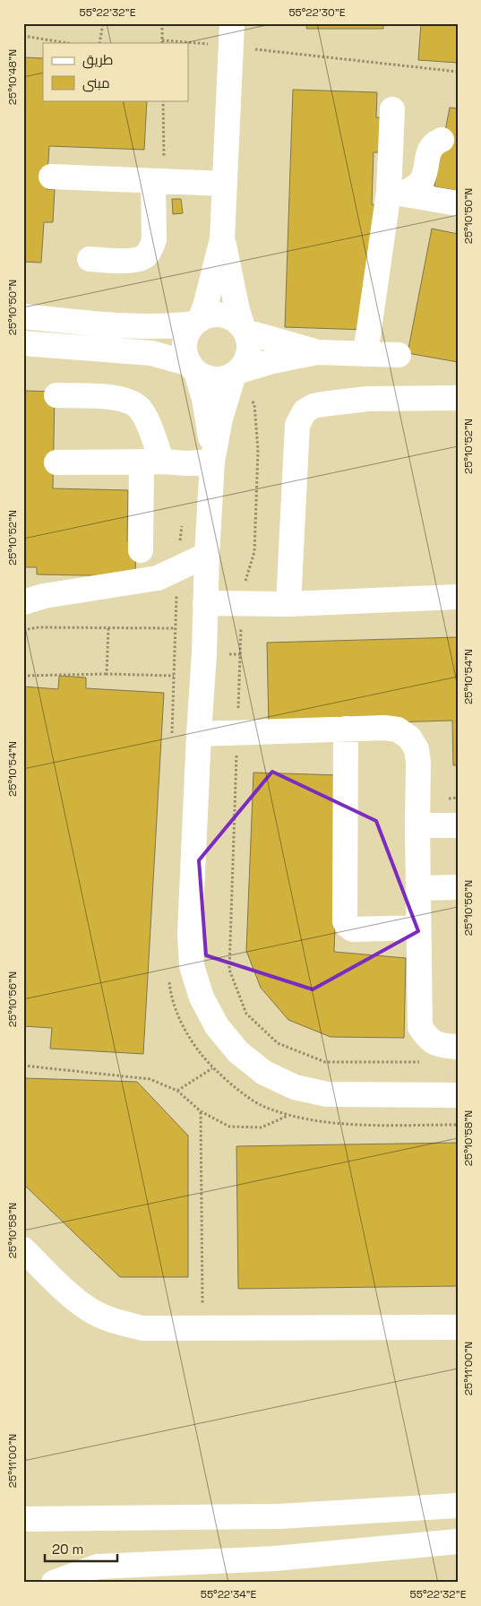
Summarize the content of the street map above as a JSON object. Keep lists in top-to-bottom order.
{
  "legend": ["طريق", "مبنى"],
  "scale_bar": "20 m",
  "coordinates": [
    "55°22'32\"E",
    "55°22'30\"E",
    "25°10'48\"N",
    "25°10'50\"N",
    "25°10'52\"N",
    "25°10'54\"N",
    "25°10'56\"N",
    "25°10'58\"N",
    "25°11'00\"N",
    "55°22'34\"E"
  ]
}
